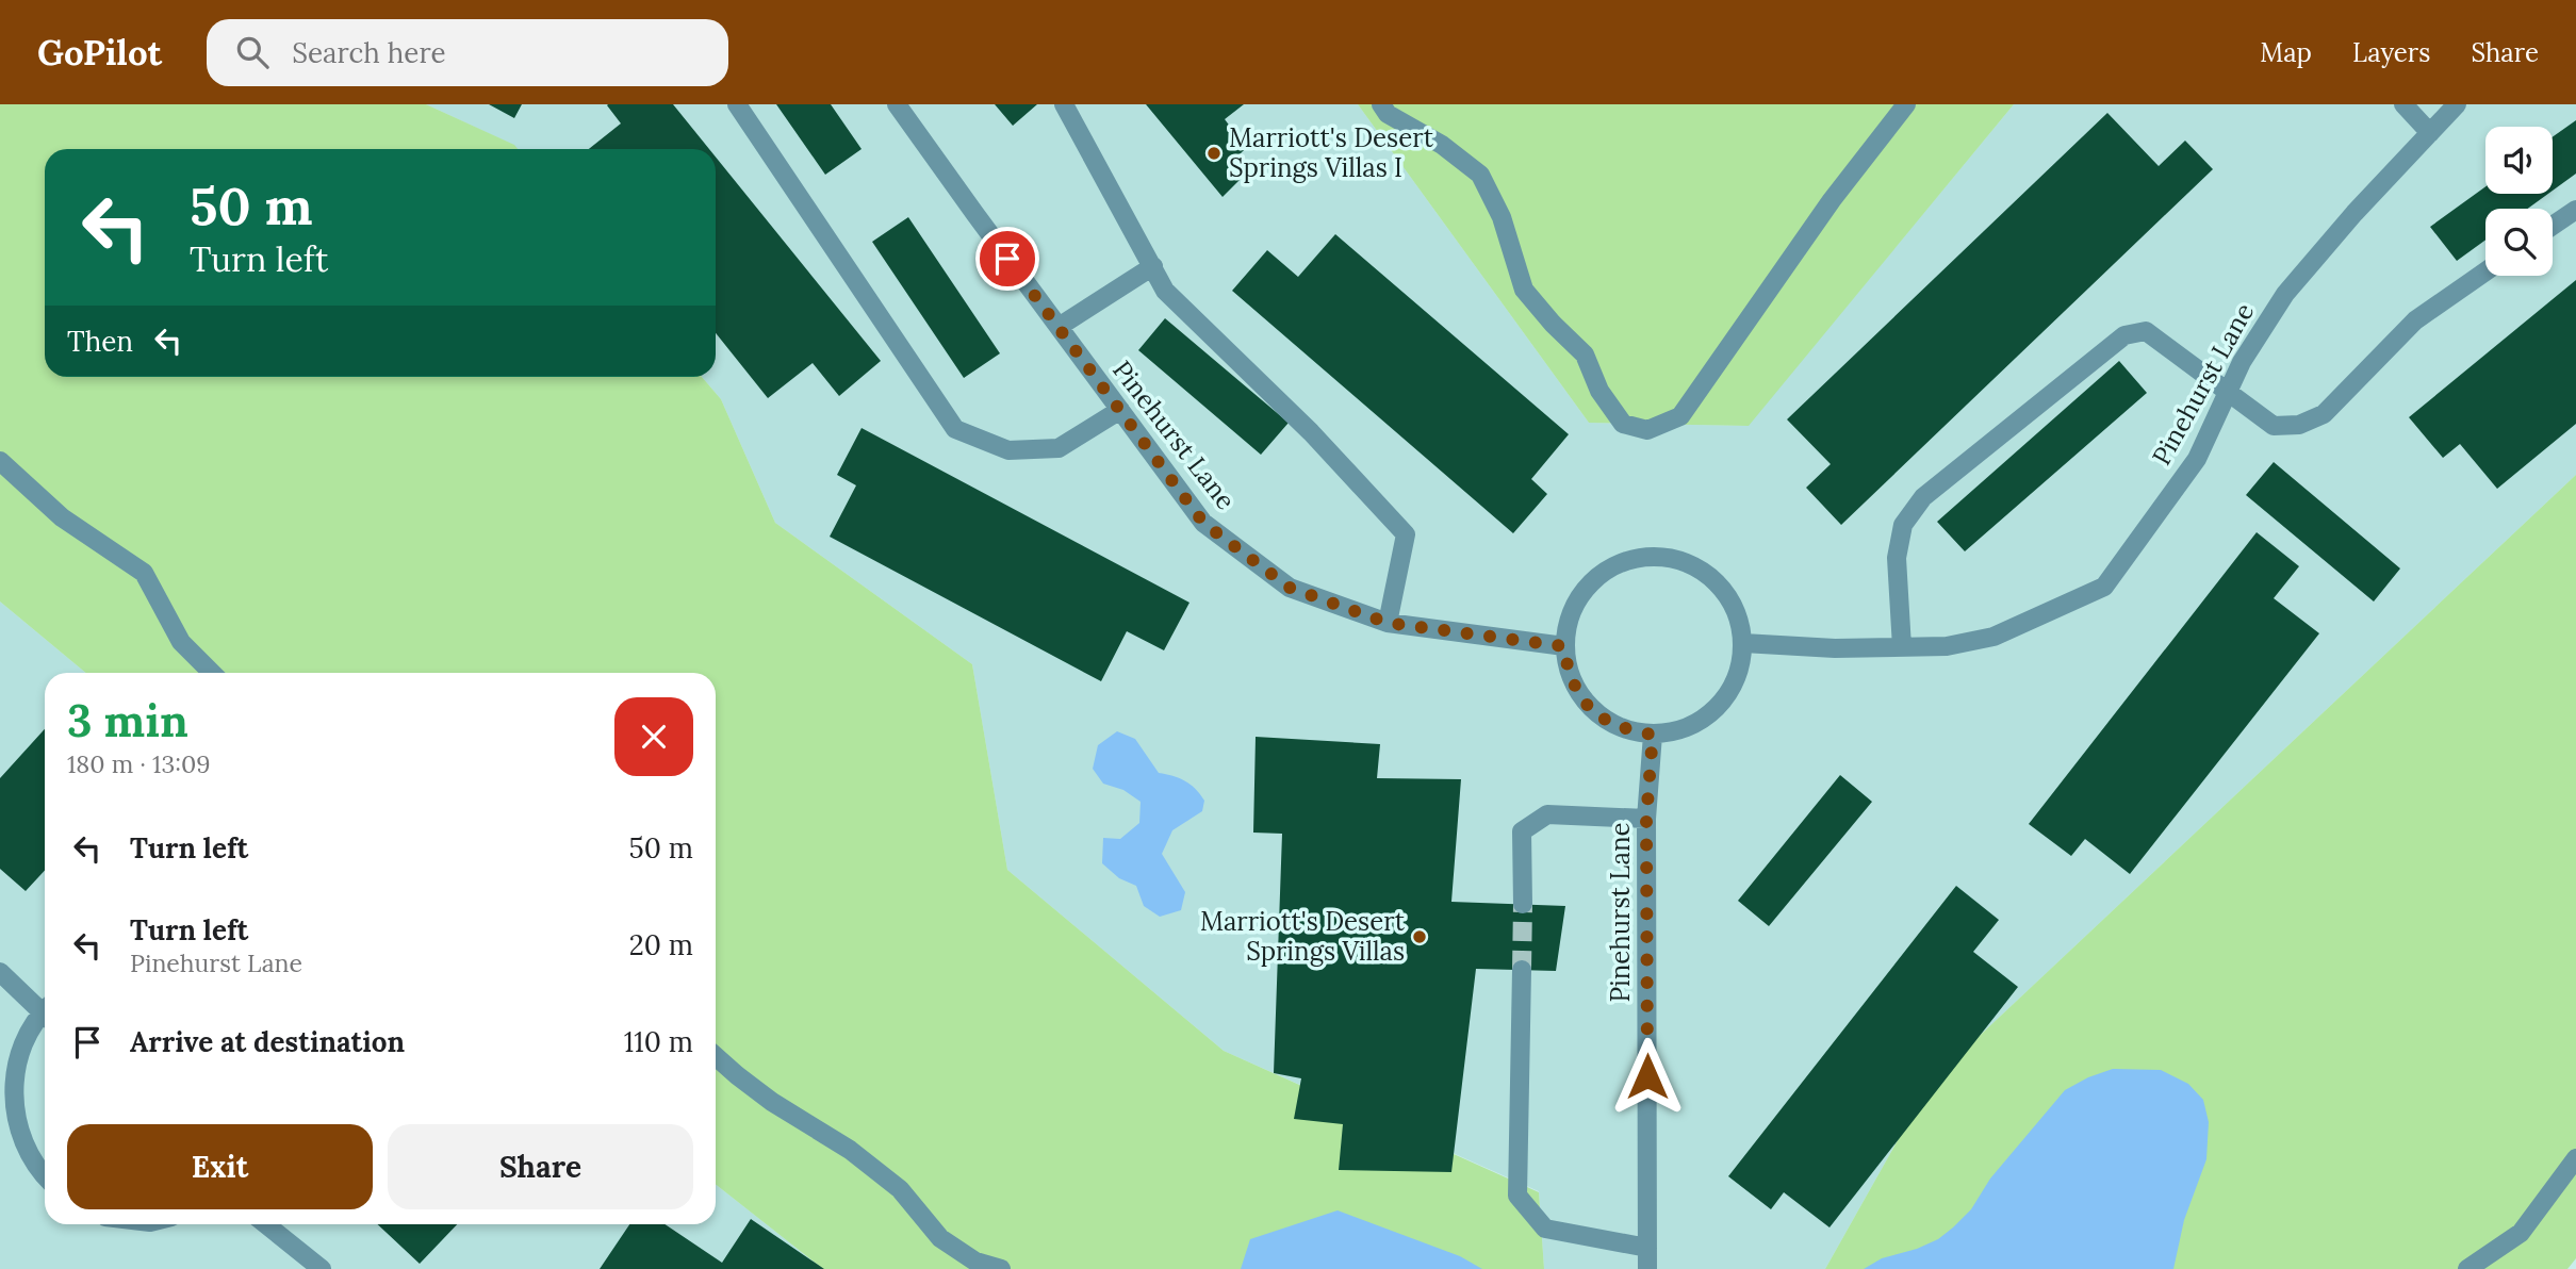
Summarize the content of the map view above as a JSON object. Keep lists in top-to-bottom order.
{
  "streets": {
    "street": ["Pinehurst Lane"]
  },
  "places": ["Marriott's Desert Springs Villas I", "Marriott's Desert Springs Villas"],
  "page": {
    "header": "GoPilot",
    "search": "Search here",
    "nav": ["Map", "Layers", "Share"],
    "turn": ["50 m", "Turn left"],
    "then": "Then",
    "heading": ["3 min", "180 m · 13:09"],
    "list": [
      {
        "name": "Turn left",
        "value": "50 m"
      },
      {
        "name": "Turn left",
        "note": "Pinehurst Lane",
        "value": "20 m"
      },
      {
        "name": "Arrive at destination",
        "value": "110 m"
      }
    ],
    "buttons": ["Exit", "Share"]
  }
}
